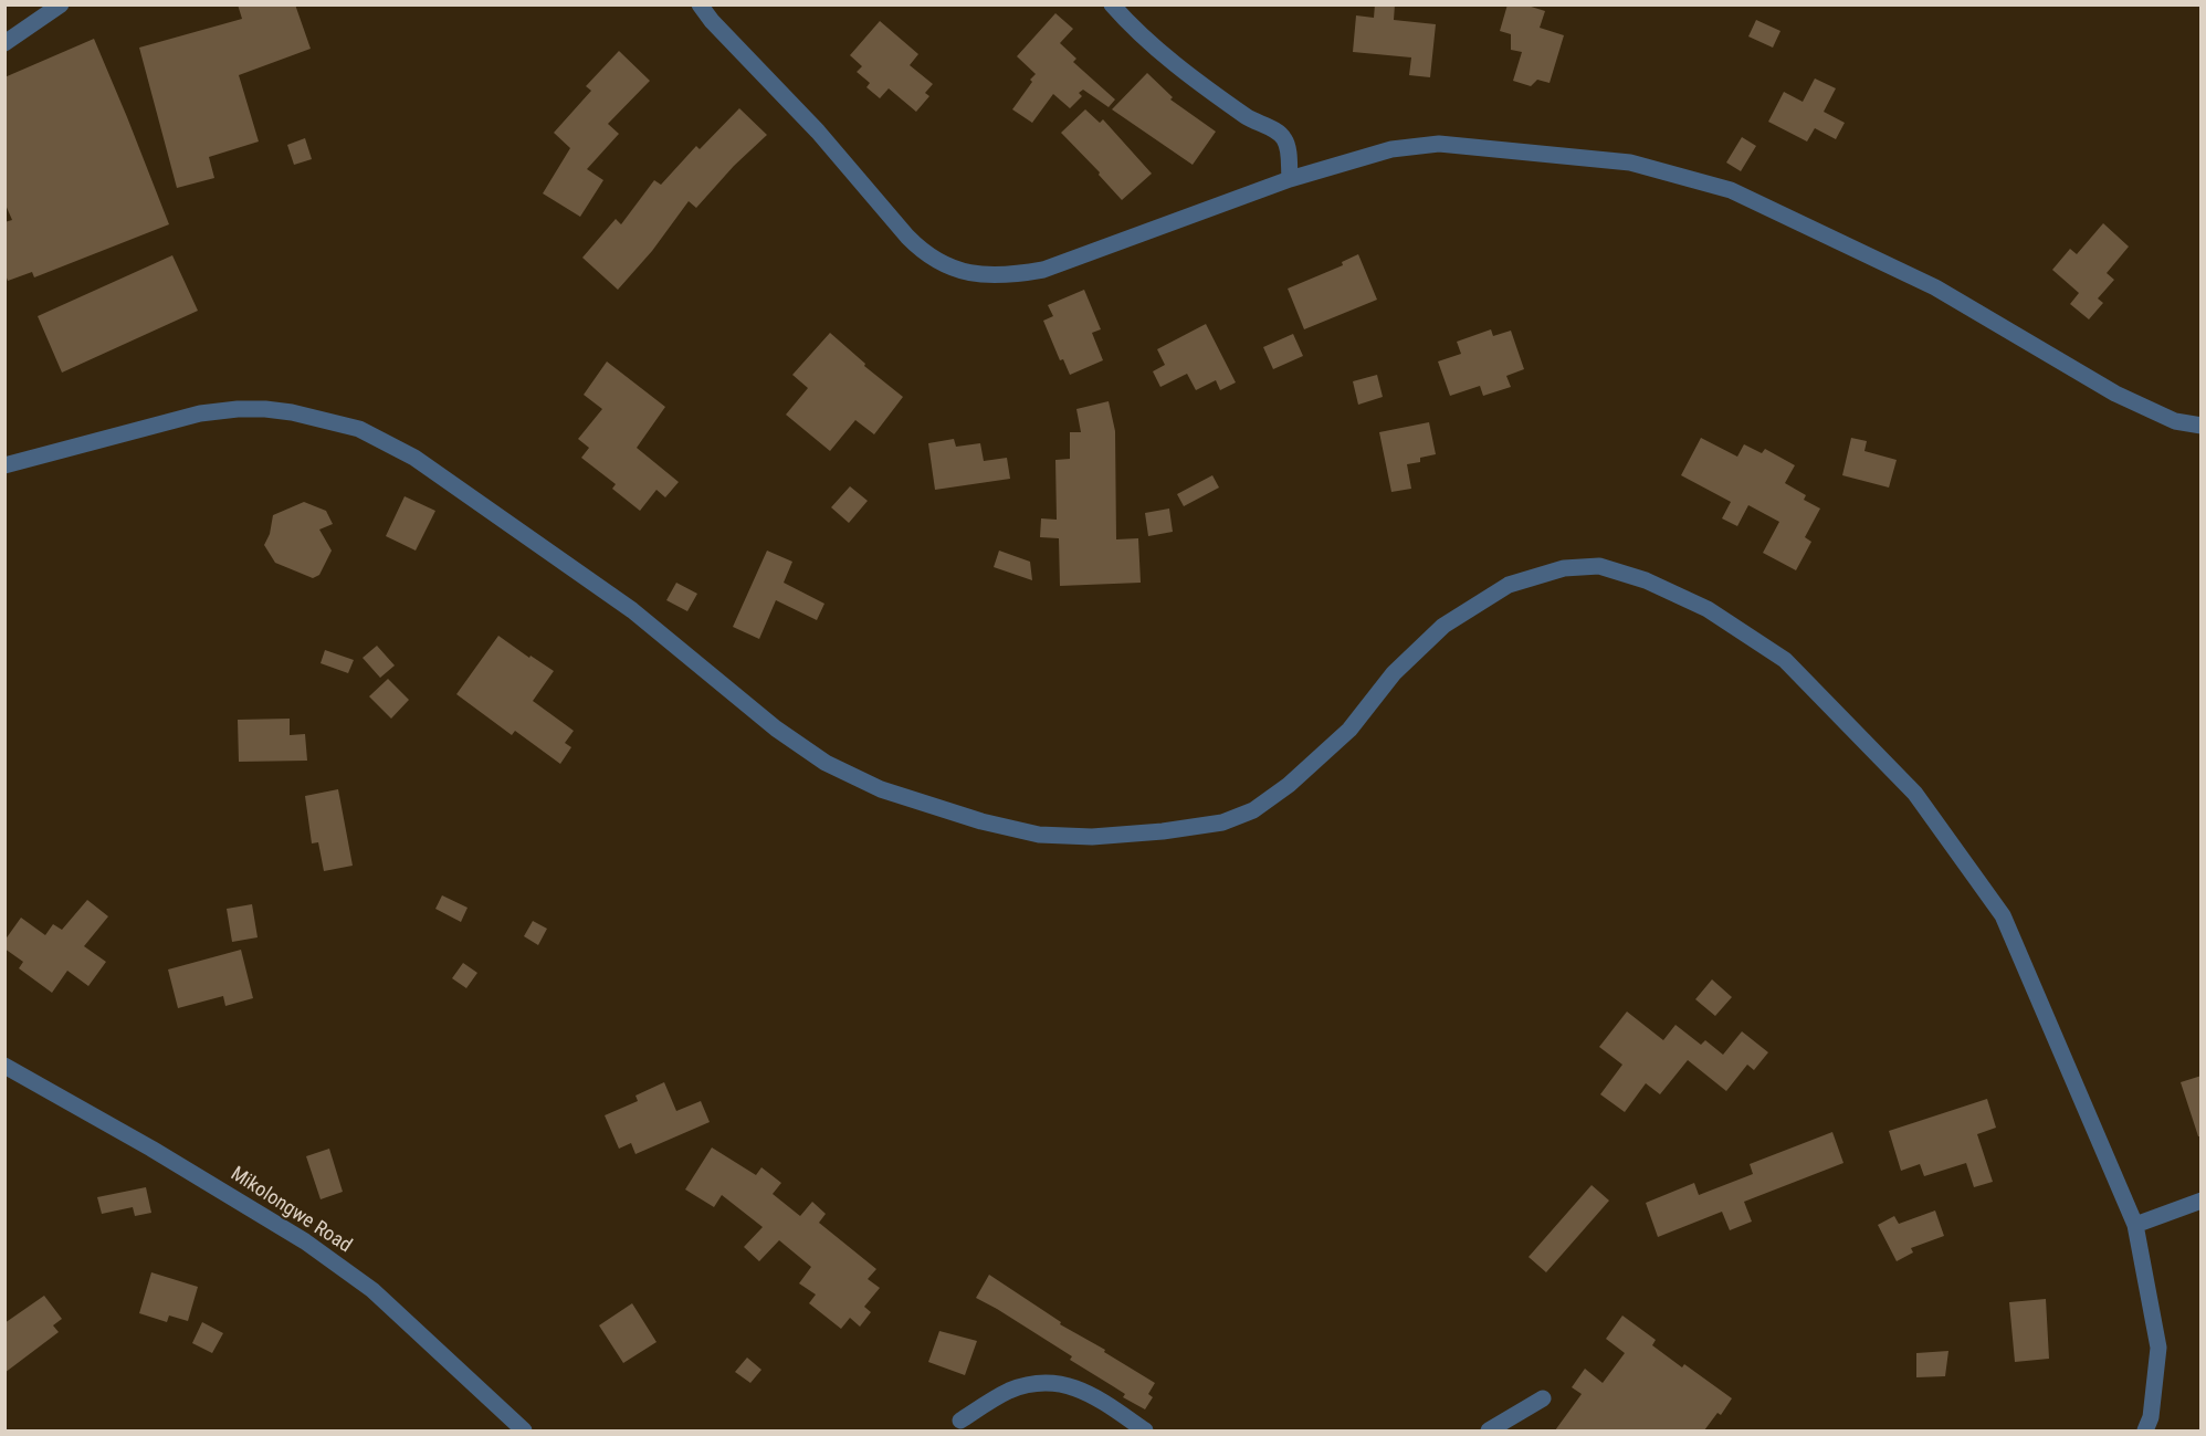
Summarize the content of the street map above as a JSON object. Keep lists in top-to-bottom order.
{
  "streets": {
    "street": ["Mikolongwe Road"]
  }
}
